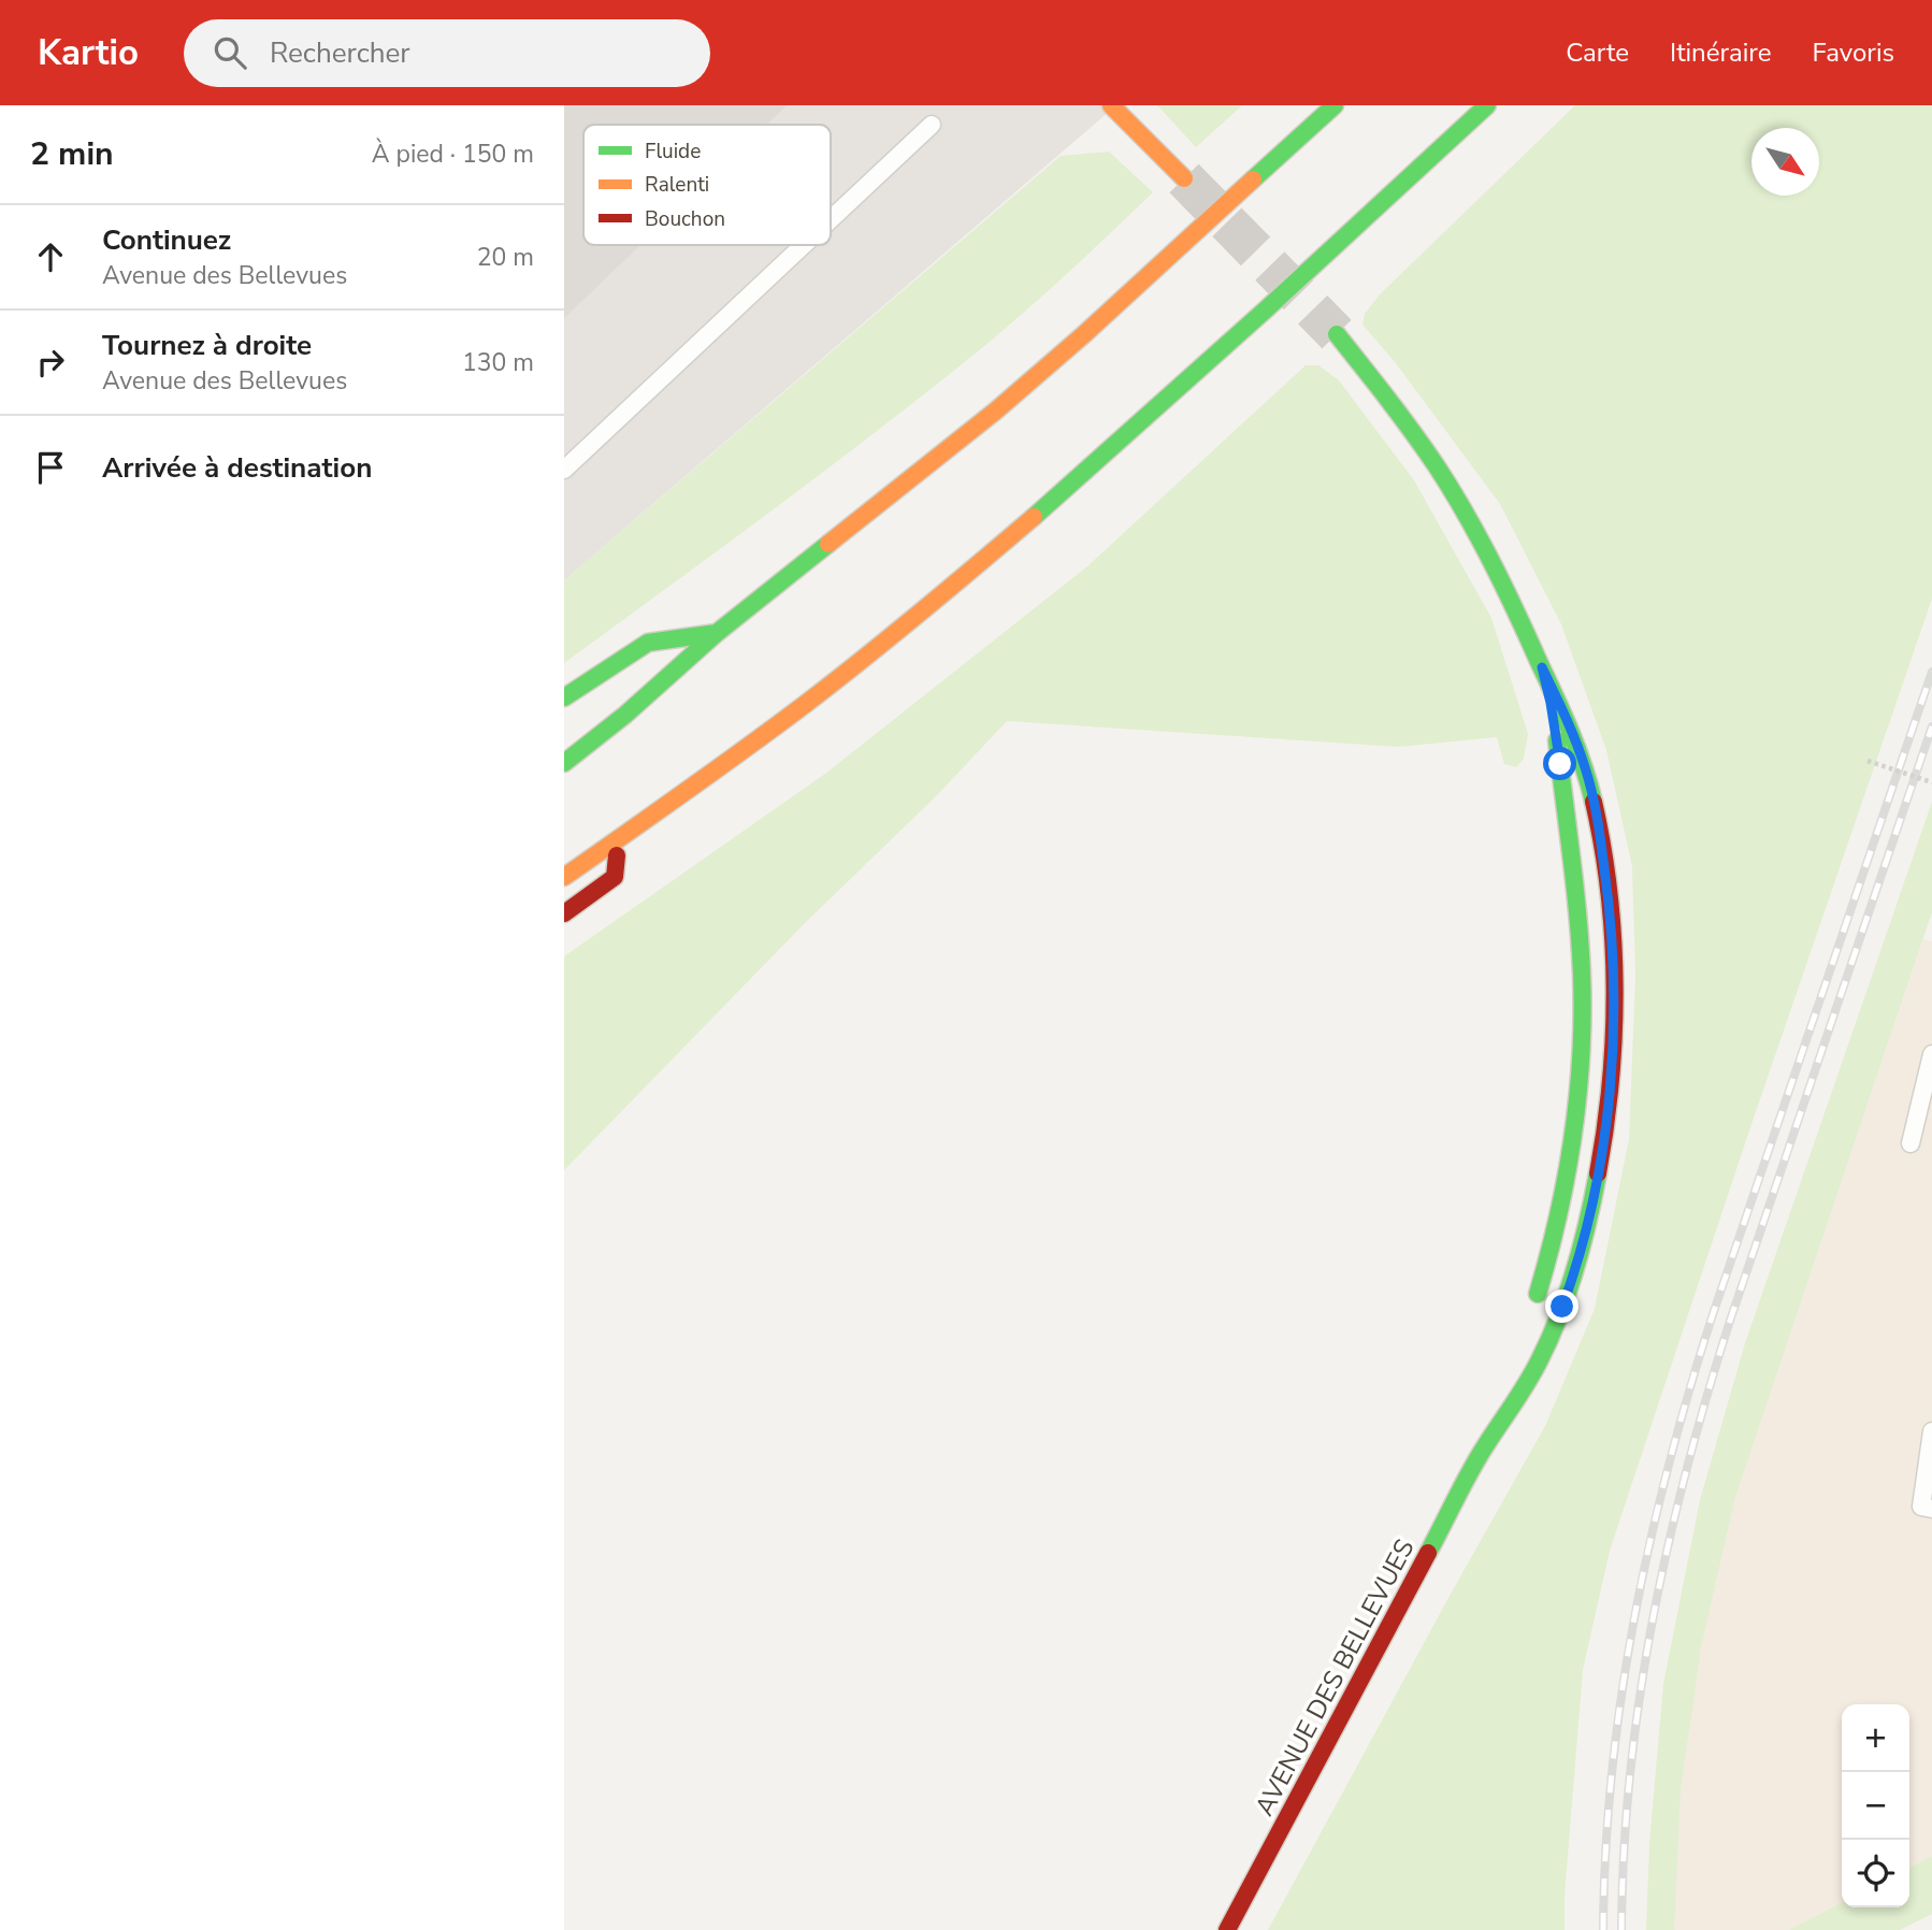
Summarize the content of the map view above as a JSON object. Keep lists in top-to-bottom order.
{
  "streets": {
    "main road": ["AVENUE DES BELLEVUES"]
  },
  "legend": ["Fluide", "Ralenti", "Bouchon"],
  "north": "bottom right",
  "page": {
    "header": "Kartio",
    "search": "Rechercher",
    "nav": ["Carte", "Itinéraire", "Favoris"],
    "heading": ["2 min", "À pied · 150 m"],
    "list": [
      ["Continuez", "Avenue des Bellevues", "20 m"],
      ["Tournez à droite", "Avenue des Bellevues", "130 m"],
      "Arrivée à destination"
    ],
    "map_buttons": ["+", "−"]
  }
}
